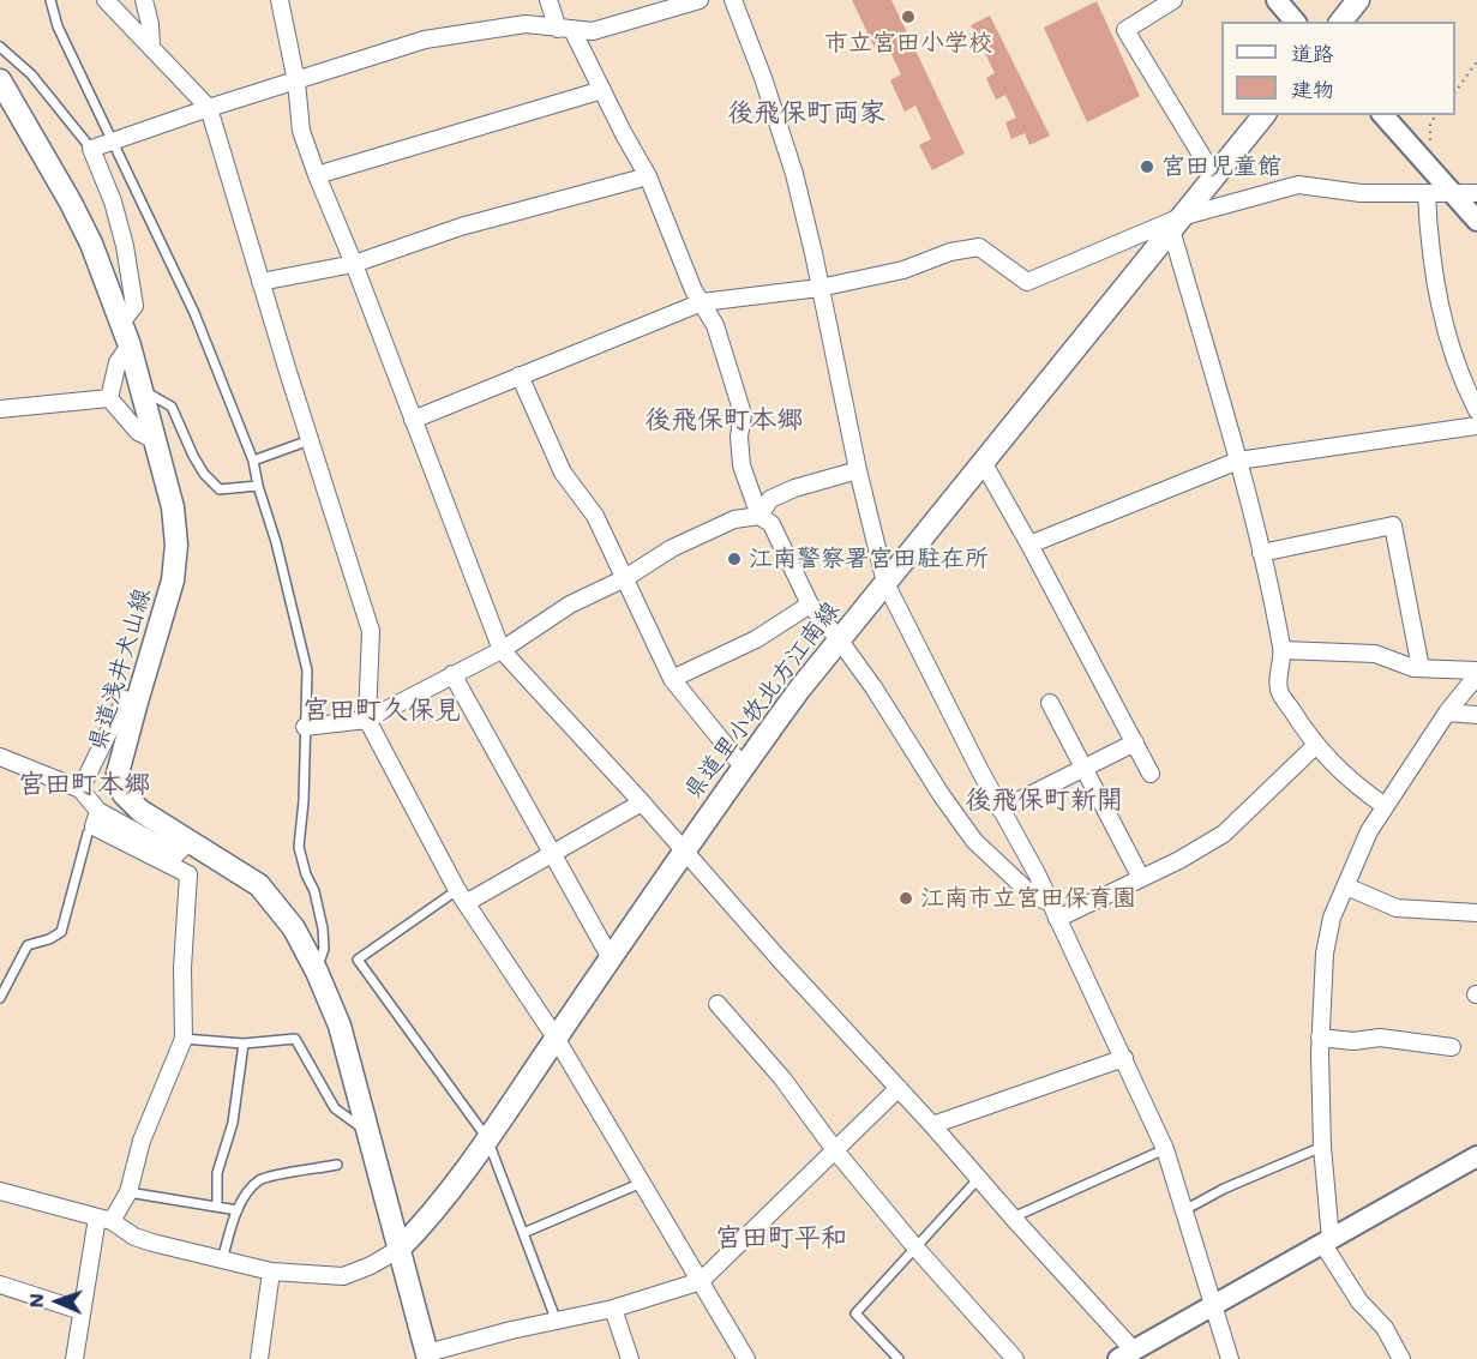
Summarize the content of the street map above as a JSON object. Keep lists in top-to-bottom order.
{
  "streets": {
    "main road": ["県道浅井犬山線", "県道里小牧北方江南線"]
  },
  "crossings": [
    ["県道浅井犬山線", "県道里小牧北方江南線"]
  ],
  "districts": [
    "後飛保町両家",
    "後飛保町本郷",
    "宮田町久保見",
    "宮田町本郷",
    "後飛保町新開",
    "宮田町平和"
  ],
  "places": [
    "市立宮田小学校",
    "宮田児童館",
    "江南警察署宮田駐在所",
    "江南市立宮田保育園"
  ],
  "legend": ["道路", "建物"],
  "north": "left"
}
